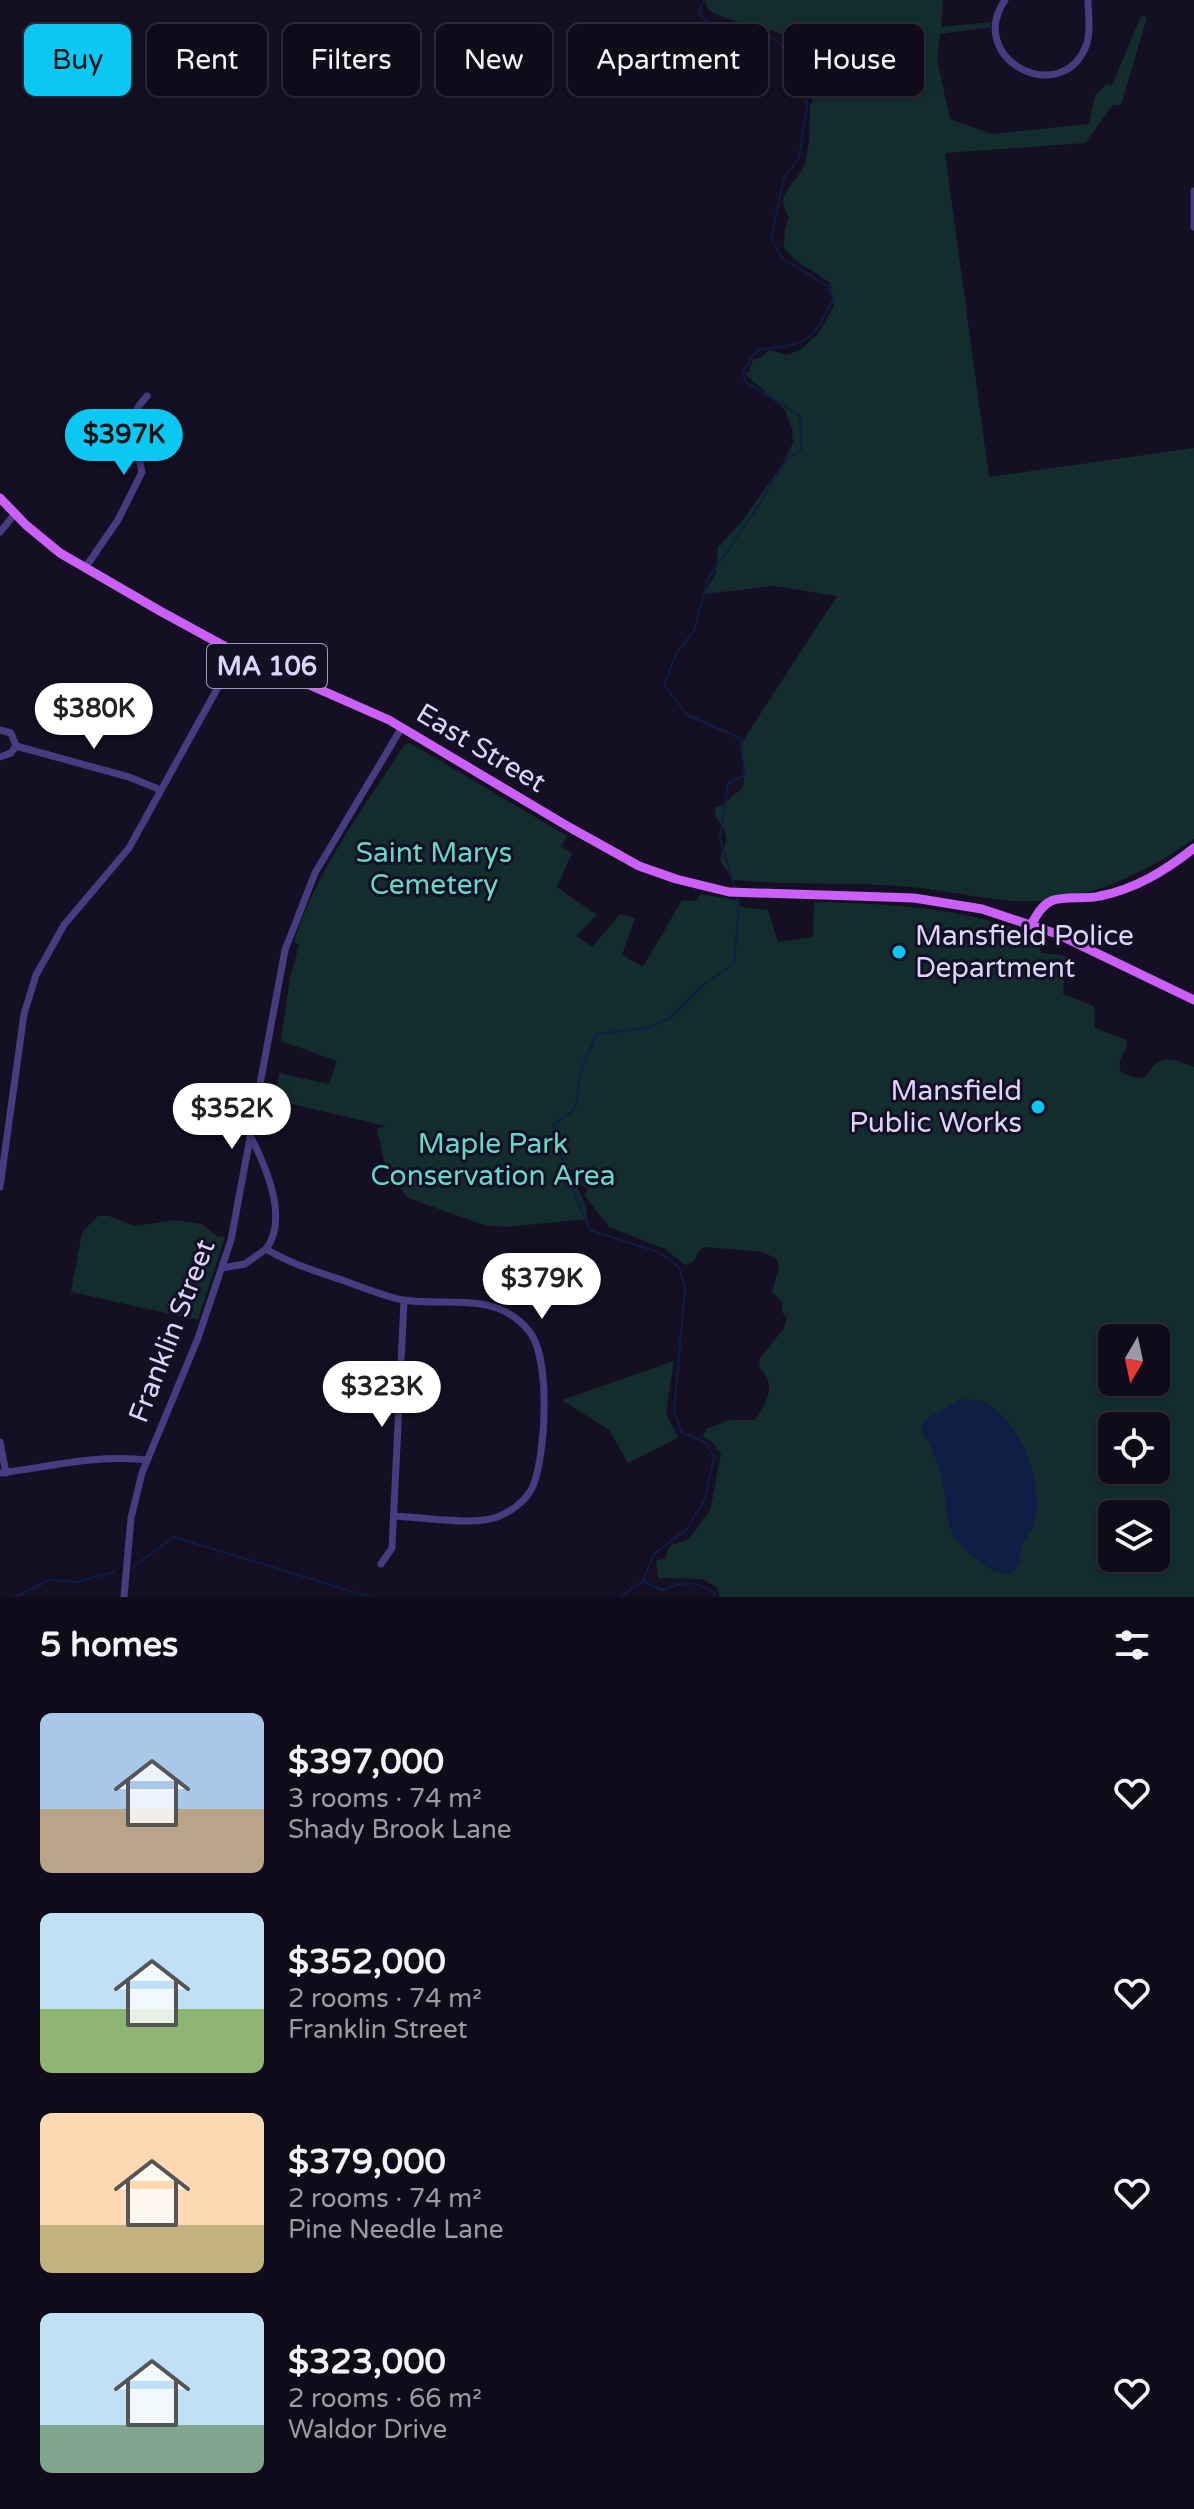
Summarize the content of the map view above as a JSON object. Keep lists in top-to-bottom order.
{
  "streets": {
    "main road": ["MA 106", "East Street"],
    "street": ["Franklin Street"]
  },
  "crossings": [
    ["MA 106", "East Street"],
    ["East Street", "Franklin Street"]
  ],
  "parks": ["Saint Marys Cemetery", "Maple Park Conservation Area"],
  "places": ["Mansfield Police Department", "Mansfield Public Works"],
  "north": "bottom",
  "page": {
    "chip": [
      "Buy",
      "Rent",
      "Filters",
      "New",
      "Apartment",
      "House"
    ],
    "price": [
      "$397K",
      "$380K",
      "$352K",
      "$379K",
      "$323K"
    ],
    "heading": "5 homes",
    "list": [
      {
        "name": "$397,000",
        "note": "3 rooms · 74 m² · Shady Brook Lane"
      },
      {
        "name": "$352,000",
        "note": "2 rooms · 74 m² · Franklin Street"
      },
      {
        "name": "$379,000",
        "note": "2 rooms · 74 m² · Pine Needle Lane"
      },
      {
        "name": "$323,000",
        "note": "2 rooms · 66 m² · Waldor Drive"
      }
    ]
  }
}
